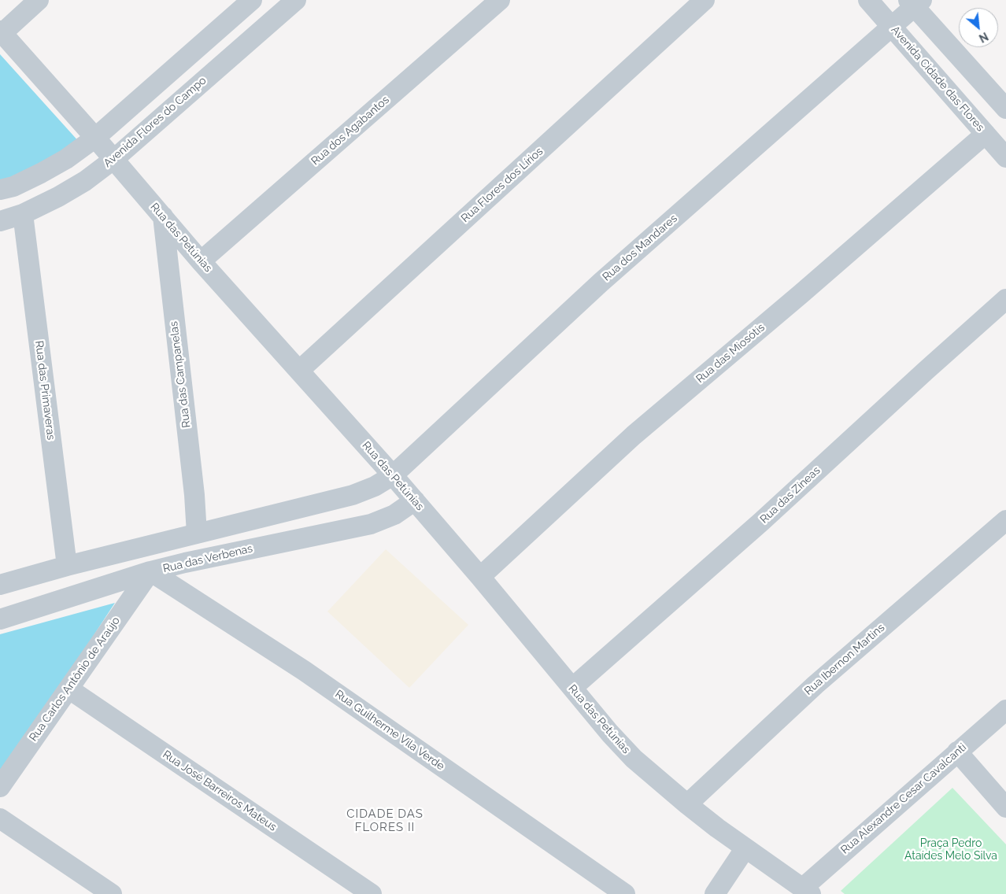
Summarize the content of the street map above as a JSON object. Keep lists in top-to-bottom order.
{
  "streets": {
    "street": [
      "Avenida Cidade das Flores",
      "Avenida Flores do Campo",
      "Rua dos Agabantos",
      "Rua Flores dos Lírios",
      "Rua das Petúnias",
      "Rua dos Mandares",
      "Rua das Miosótis",
      "Rua das Campanelas",
      "Rua das Primaveras",
      "Rua das Zíneas",
      "Rua das Verbenas",
      "Rua Ibernon Martins",
      "Rua Carlos Antônio de Araújo",
      "Rua Guilherme Vila Verde",
      "Rua José Barreiros Mateus",
      "Rua Alexandre Cesar Cavalcanti"
    ]
  },
  "crossings": [
    ["Avenida Cidade das Flores", "Rua dos Mandares"],
    ["Avenida Cidade das Flores", "Rua das Miosótis"],
    ["Avenida Flores do Campo", "Rua das Petúnias"],
    ["Avenida Flores do Campo", "Rua das Primaveras"],
    ["Rua dos Agabantos", "Rua das Petúnias"],
    ["Rua Flores dos Lírios", "Rua das Petúnias"],
    ["Rua das Petúnias", "Rua dos Mandares"],
    ["Rua das Petúnias", "Rua das Miosótis"],
    ["Rua das Petúnias", "Rua das Campanelas"],
    ["Rua das Petúnias", "Rua das Zíneas"],
    ["Rua das Petúnias", "Rua das Verbenas"],
    ["Rua das Petúnias", "Rua Ibernon Martins"],
    ["Rua das Petúnias", "Rua Alexandre Cesar Cavalcanti"],
    ["Rua das Verbenas", "Rua Carlos Antônio de Araújo"],
    ["Rua das Verbenas", "Rua Guilherme Vila Verde"],
    ["Rua Carlos Antônio de Araújo", "Rua Guilherme Vila Verde"],
    ["Rua Carlos Antônio de Araújo", "Rua José Barreiros Mateus"]
  ],
  "districts": ["CIDADE DAS FLORES II"],
  "parks": ["Praça Pedro Ataídes Melo Silva"],
  "north": "bottom right"
}
